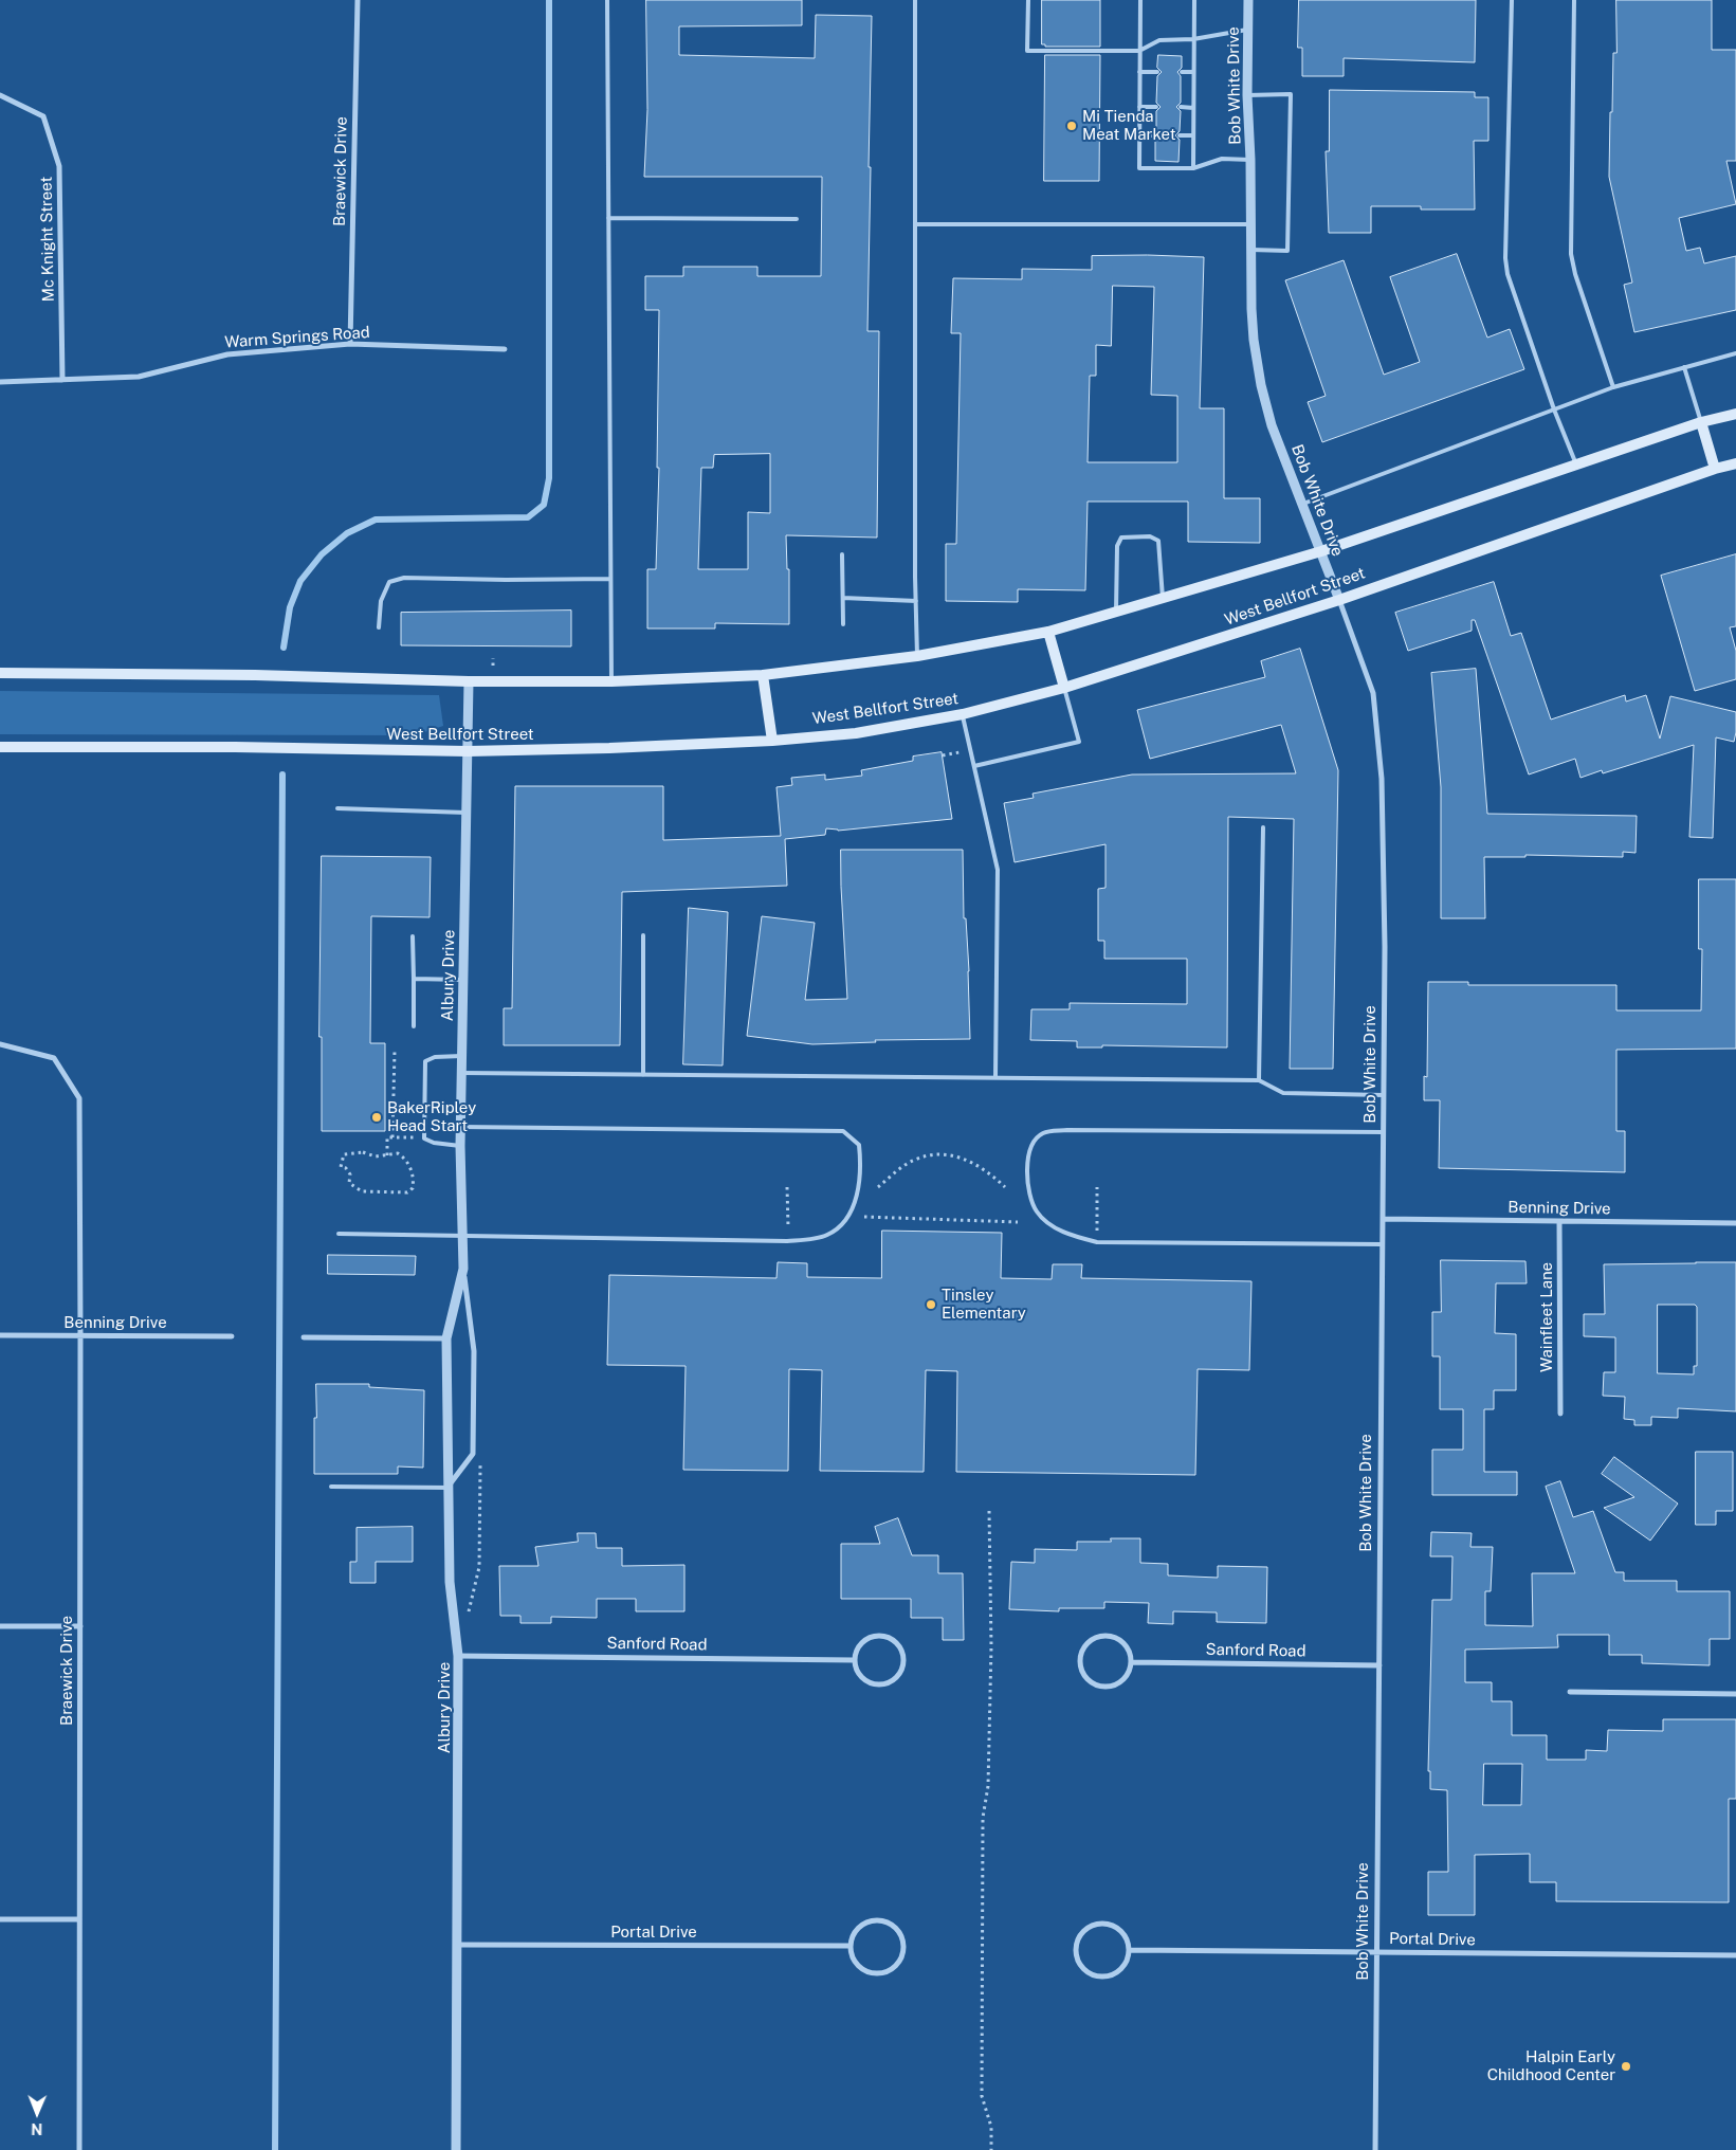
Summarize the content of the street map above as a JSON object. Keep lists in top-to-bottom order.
{
  "streets": {
    "main road": ["West Bellfort Street"],
    "street": [
      "Bob White Drive",
      "Braewick Drive",
      "Mc Knight Street",
      "Warm Springs Road",
      "Albury Drive",
      "Benning Drive",
      "Wainfleet Lane",
      "Sanford Road",
      "Portal Drive"
    ]
  },
  "crossings": [
    ["Bob White Drive", "West Bellfort Street"],
    ["Bob White Drive", "Benning Drive"],
    ["Bob White Drive", "Sanford Road"],
    ["Bob White Drive", "Portal Drive"],
    ["Braewick Drive", "Warm Springs Road"],
    ["Braewick Drive", "Benning Drive"],
    ["Mc Knight Street", "Warm Springs Road"],
    ["West Bellfort Street", "Albury Drive"],
    ["Albury Drive", "Sanford Road"],
    ["Albury Drive", "Portal Drive"],
    ["Benning Drive", "Wainfleet Lane"]
  ],
  "places": [
    "Mi Tienda Meat Market",
    "BakerRipley Head Start",
    "Tinsley Elementary",
    "Halpin Early Childhood Center"
  ],
  "north": "bottom"
}
